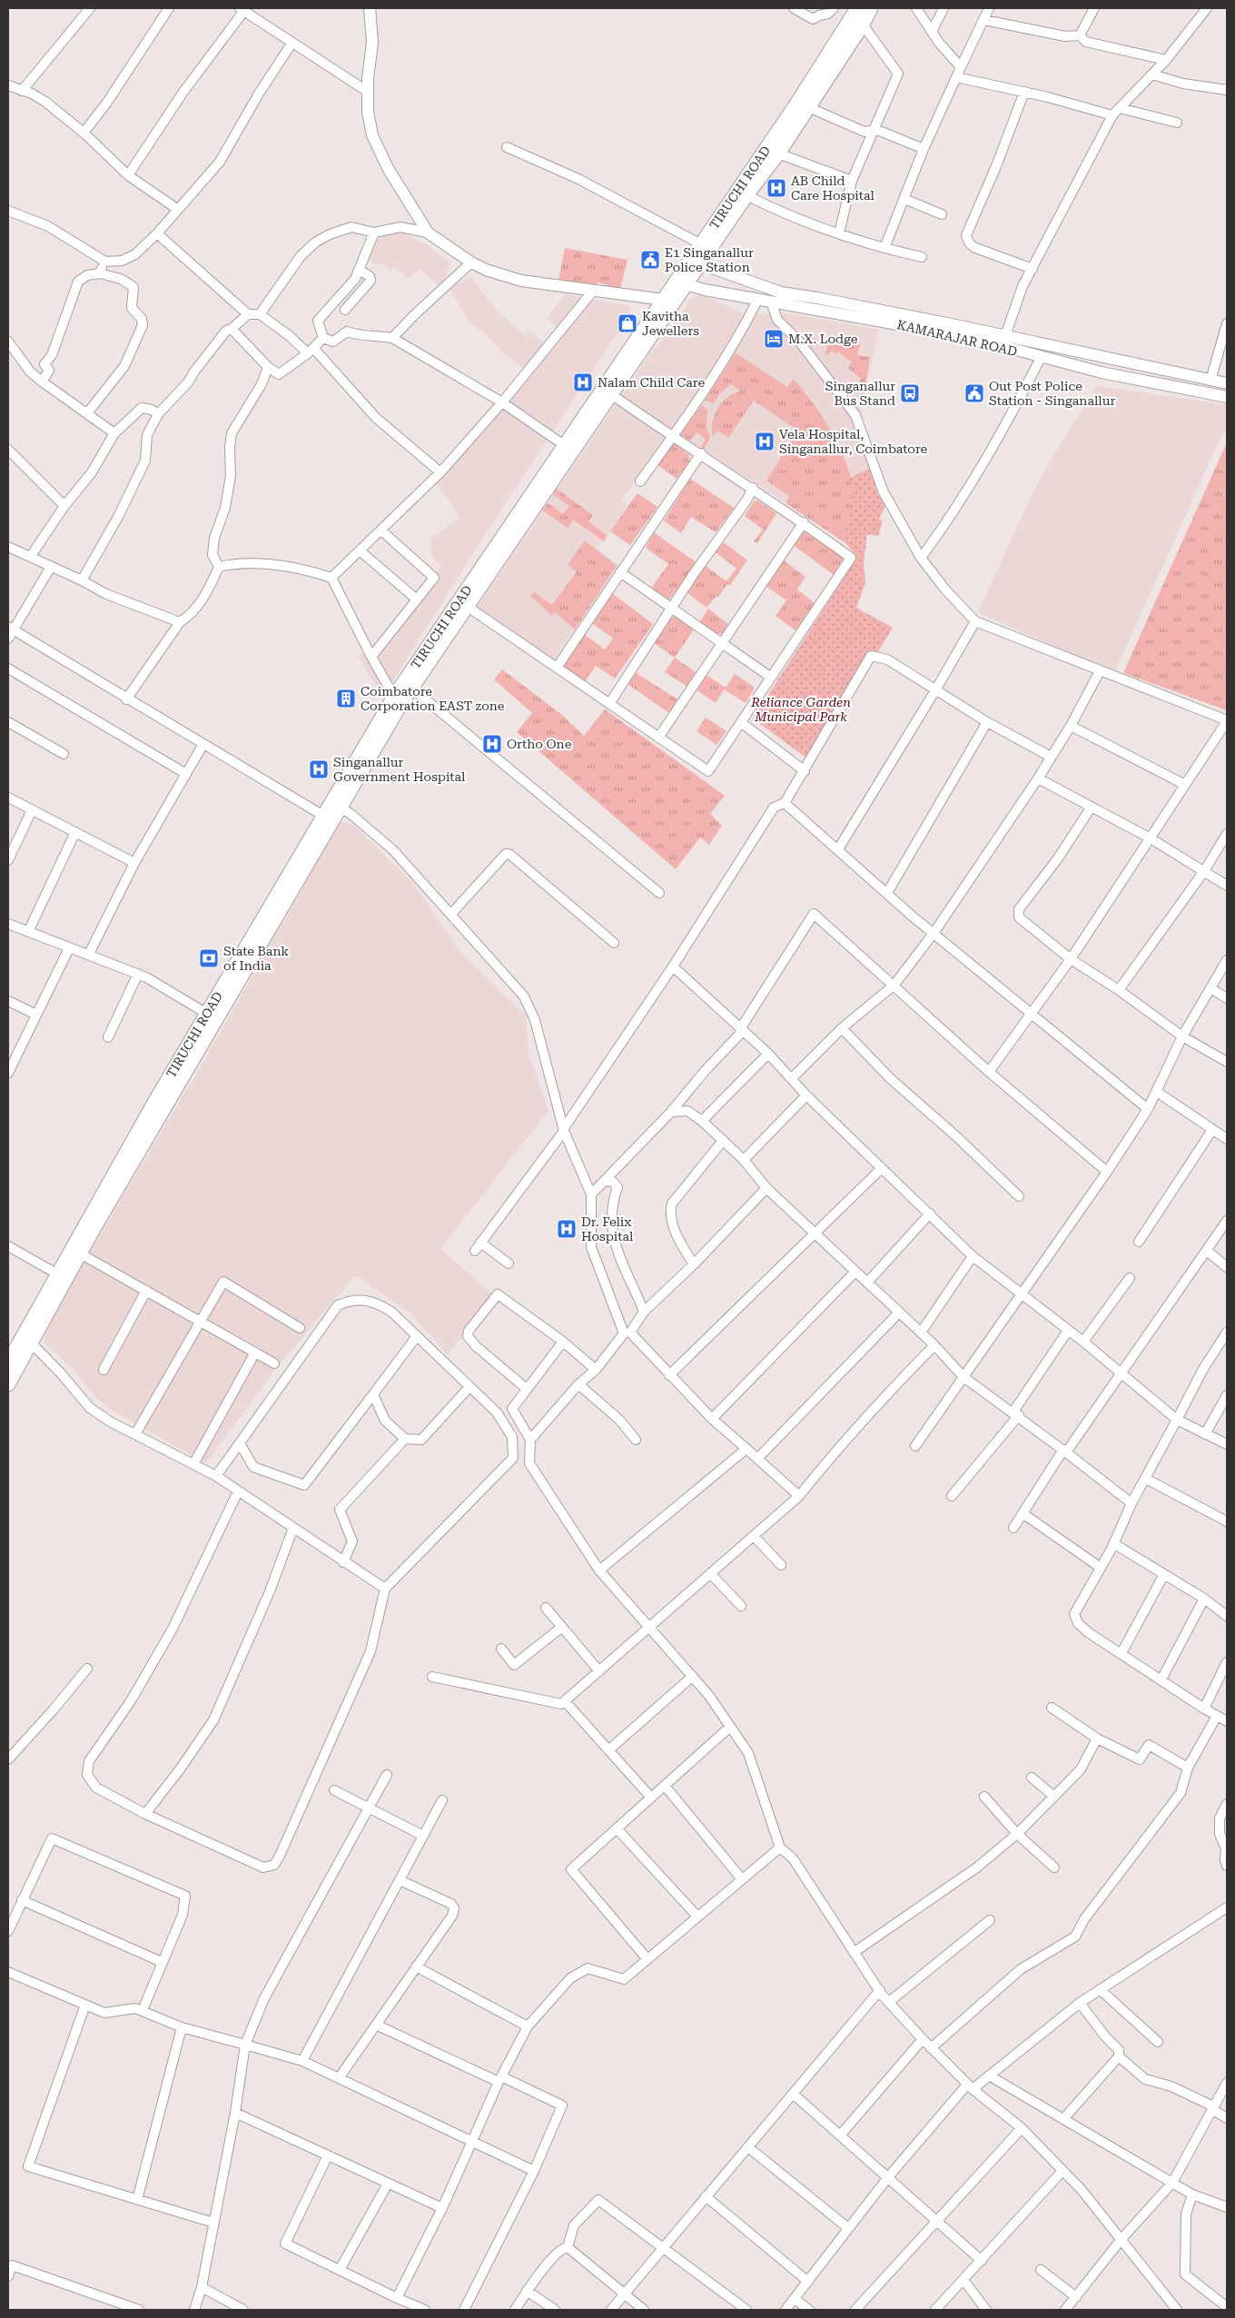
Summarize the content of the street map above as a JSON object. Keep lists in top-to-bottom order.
{
  "streets": {
    "highway": ["TIRUCHI ROAD"],
    "main road": ["KAMARAJAR ROAD"]
  },
  "crossings": [
    ["TIRUCHI ROAD", "KAMARAJAR ROAD"]
  ],
  "parks": ["Reliance Garden Municipal Park"],
  "places": {
    "hospital": [
      "AB Child Care Hospital",
      "Nalam Child Care",
      "Vela Hospital, Singanallur, Coimbatore",
      "Ortho One",
      "Singanallur Government Hospital",
      "Dr. Felix Hospital"
    ],
    "public building": ["E1 Singanallur Police Station", "Out Post Police Station - Singanallur"],
    "shop": ["Kavitha Jewellers"],
    "hotel": ["M.X. Lodge"],
    "bus stop": ["Singanallur Bus Stand"],
    "building": ["Coimbatore Corporation EAST zone"],
    "bank": ["State Bank of India"]
  }
}
